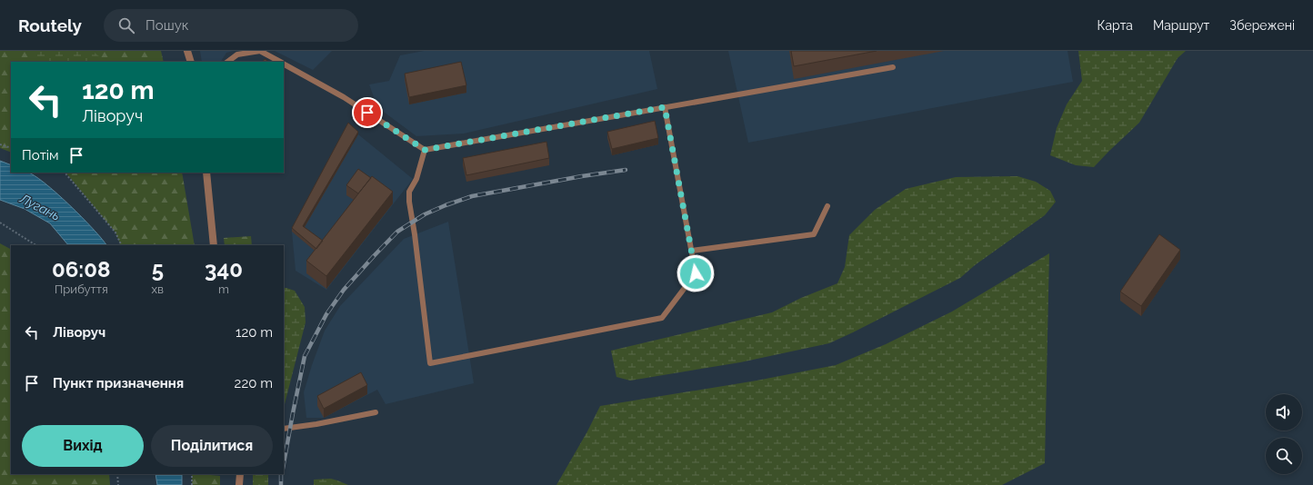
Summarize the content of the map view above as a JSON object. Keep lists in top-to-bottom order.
{
  "water": ["Лугань"],
  "page": {
    "header": "Routely",
    "search": "Пошук",
    "nav": ["Карта", "Маршрут", "Збережені"],
    "turn": ["120 m", "Ліворуч"],
    "then": "Потім",
    "eta": [
      "06:08",
      "Прибуття",
      "5",
      "хв",
      "340",
      "m"
    ],
    "list": [
      {
        "name": "Ліворуч",
        "value": "120 m"
      },
      {
        "name": "Пункт призначення",
        "value": "220 m"
      }
    ],
    "buttons": ["Вихід", "Поділитися"]
  }
}
